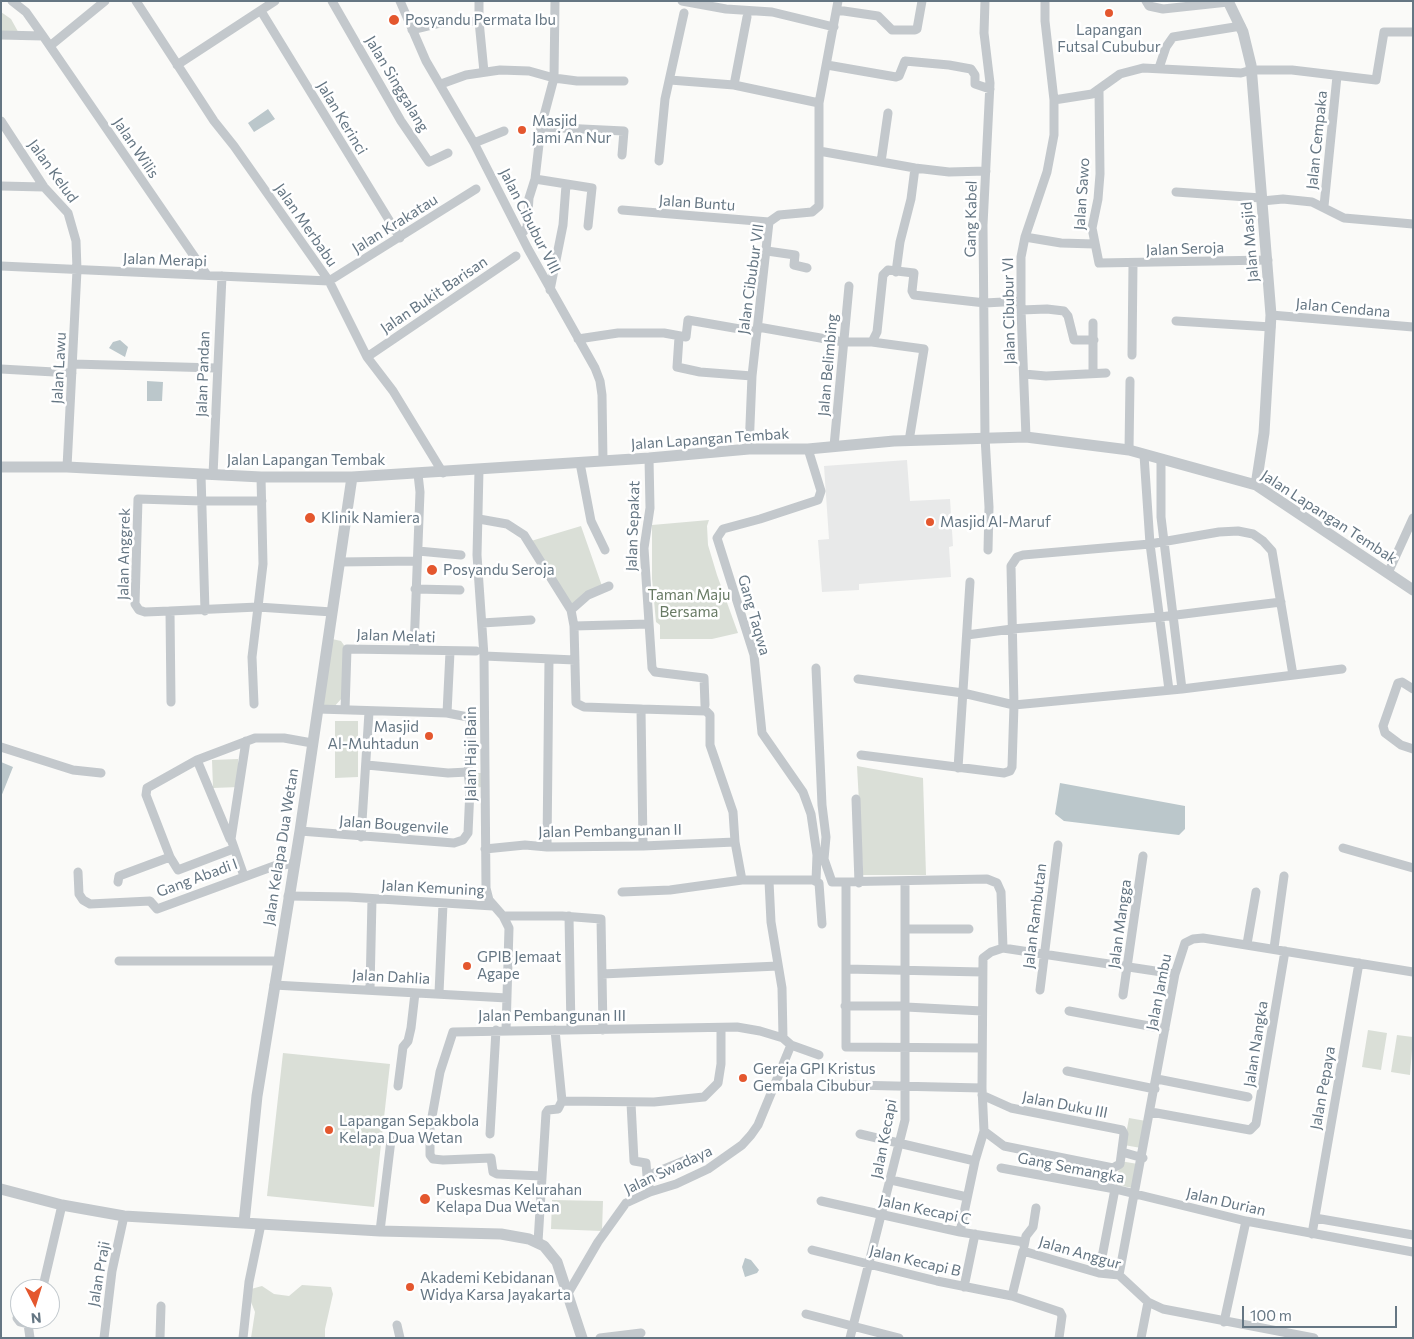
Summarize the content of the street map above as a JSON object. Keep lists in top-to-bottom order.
{
  "streets": {
    "street": [
      "Jalan Singgalang",
      "Jalan Kerinci",
      "Jalan Cempaka",
      "Jalan Wilis",
      "Jalan Kelud",
      "Jalan Sawo",
      "Jalan Buntu",
      "Gang Kabel",
      "Jalan Cibubur VIII",
      "Jalan Krakatau",
      "Jalan Merbabu",
      "Jalan Masjid",
      "Jalan Seroja",
      "Jalan Merapi",
      "Jalan Cibubur VII",
      "Jalan Bukit Barisan",
      "Jalan Cendana",
      "Jalan Cibubur VI",
      "Jalan Belimbing",
      "Jalan Lawu",
      "Jalan Pandan",
      "Jalan Lapangan Tembak",
      "Jalan Sepakat",
      "Jalan Anggrek",
      "Gang Taqwa",
      "Jalan Melati",
      "Jalan Haji Bain",
      "Jalan Bougenvile",
      "Jalan Pembangunan II",
      "Jalan Kelapa Dua Wetan",
      "Gang Abadi I",
      "Jalan Kemuning",
      "Jalan Rambutan",
      "Jalan Mangga",
      "Jalan Dahlia",
      "Jalan Jambu",
      "Jalan Pembangunan III",
      "Jalan Nangka",
      "Jalan Pepaya",
      "Jalan Duku III",
      "Jalan Kecapi",
      "Gang Semangka",
      "Jalan Swadaya",
      "Jalan Durian",
      "Jalan Kecapi C",
      "Jalan Anggur",
      "Jalan Kecapi B",
      "Jalan Praji"
    ]
  },
  "crossings": [
    ["Jalan Kerinci", "Jalan Krakatau"],
    ["Jalan Cempaka", "Jalan Masjid"],
    ["Jalan Wilis", "Jalan Merapi"],
    ["Jalan Kelud", "Jalan Merapi"],
    ["Jalan Kelud", "Jalan Lawu"],
    ["Jalan Sawo", "Jalan Seroja"],
    ["Jalan Buntu", "Jalan Cibubur VII"],
    ["Gang Kabel", "Jalan Lapangan Tembak"],
    ["Jalan Cibubur VIII", "Jalan Lapangan Tembak"],
    ["Jalan Krakatau", "Jalan Merbabu"],
    ["Jalan Krakatau", "Jalan Merapi"],
    ["Jalan Merbabu", "Jalan Merapi"],
    ["Jalan Merbabu", "Jalan Bukit Barisan"],
    ["Jalan Merbabu", "Jalan Lapangan Tembak"],
    ["Jalan Masjid", "Jalan Seroja"],
    ["Jalan Masjid", "Jalan Cendana"],
    ["Jalan Masjid", "Jalan Lapangan Tembak"],
    ["Jalan Merapi", "Jalan Lawu"],
    ["Jalan Merapi", "Jalan Pandan"],
    ["Jalan Cibubur VII", "Jalan Lapangan Tembak"],
    ["Jalan Cibubur VI", "Jalan Lapangan Tembak"],
    ["Jalan Belimbing", "Jalan Lapangan Tembak"],
    ["Jalan Lawu", "Jalan Lapangan Tembak"],
    ["Jalan Pandan", "Jalan Lapangan Tembak"],
    ["Jalan Lapangan Tembak", "Jalan Sepakat"],
    ["Jalan Lapangan Tembak", "Gang Taqwa"],
    ["Jalan Lapangan Tembak", "Jalan Haji Bain"],
    ["Jalan Lapangan Tembak", "Jalan Kelapa Dua Wetan"],
    ["Jalan Anggrek", "Jalan Kelapa Dua Wetan"],
    ["Jalan Melati", "Jalan Haji Bain"],
    ["Jalan Haji Bain", "Jalan Pembangunan II"],
    ["Jalan Haji Bain", "Jalan Kemuning"],
    ["Jalan Bougenvile", "Jalan Kelapa Dua Wetan"],
    ["Jalan Kelapa Dua Wetan", "Gang Abadi I"],
    ["Jalan Kelapa Dua Wetan", "Jalan Kemuning"],
    ["Jalan Kelapa Dua Wetan", "Jalan Dahlia"],
    ["Jalan Kemuning", "Jalan Dahlia"],
    ["Jalan Jambu", "Jalan Nangka"],
    ["Jalan Jambu", "Jalan Pepaya"],
    ["Jalan Jambu", "Gang Semangka"],
    ["Jalan Jambu", "Jalan Durian"],
    ["Jalan Jambu", "Jalan Anggur"],
    ["Jalan Kecapi", "Jalan Kecapi C"],
    ["Jalan Kecapi", "Jalan Kecapi B"],
    ["Gang Semangka", "Jalan Durian"],
    ["Jalan Kecapi C", "Jalan Anggur"],
    ["Jalan Anggur", "Jalan Kecapi B"]
  ],
  "parks": ["Taman Maju Bersama"],
  "places": [
    "Lapangan Futsal Cububur",
    "Posyandu Permata Ibu",
    "Masjid Jami An Nur",
    "Klinik Namiera",
    "Masjid Al-Maruf",
    "Posyandu Seroja",
    "Masjid Al-Muhtadun",
    "GPIB Jemaat Agape",
    "Gereja GPI Kristus Gembala Cibubur",
    "Lapangan Sepakbola Kelapa Dua Wetan",
    "Puskesmas Kelurahan Kelapa Dua Wetan",
    "Akademi Kebidanan Widya Karsa Jayakarta"
  ],
  "scale_bar": "100 m",
  "north": "bottom"
}
